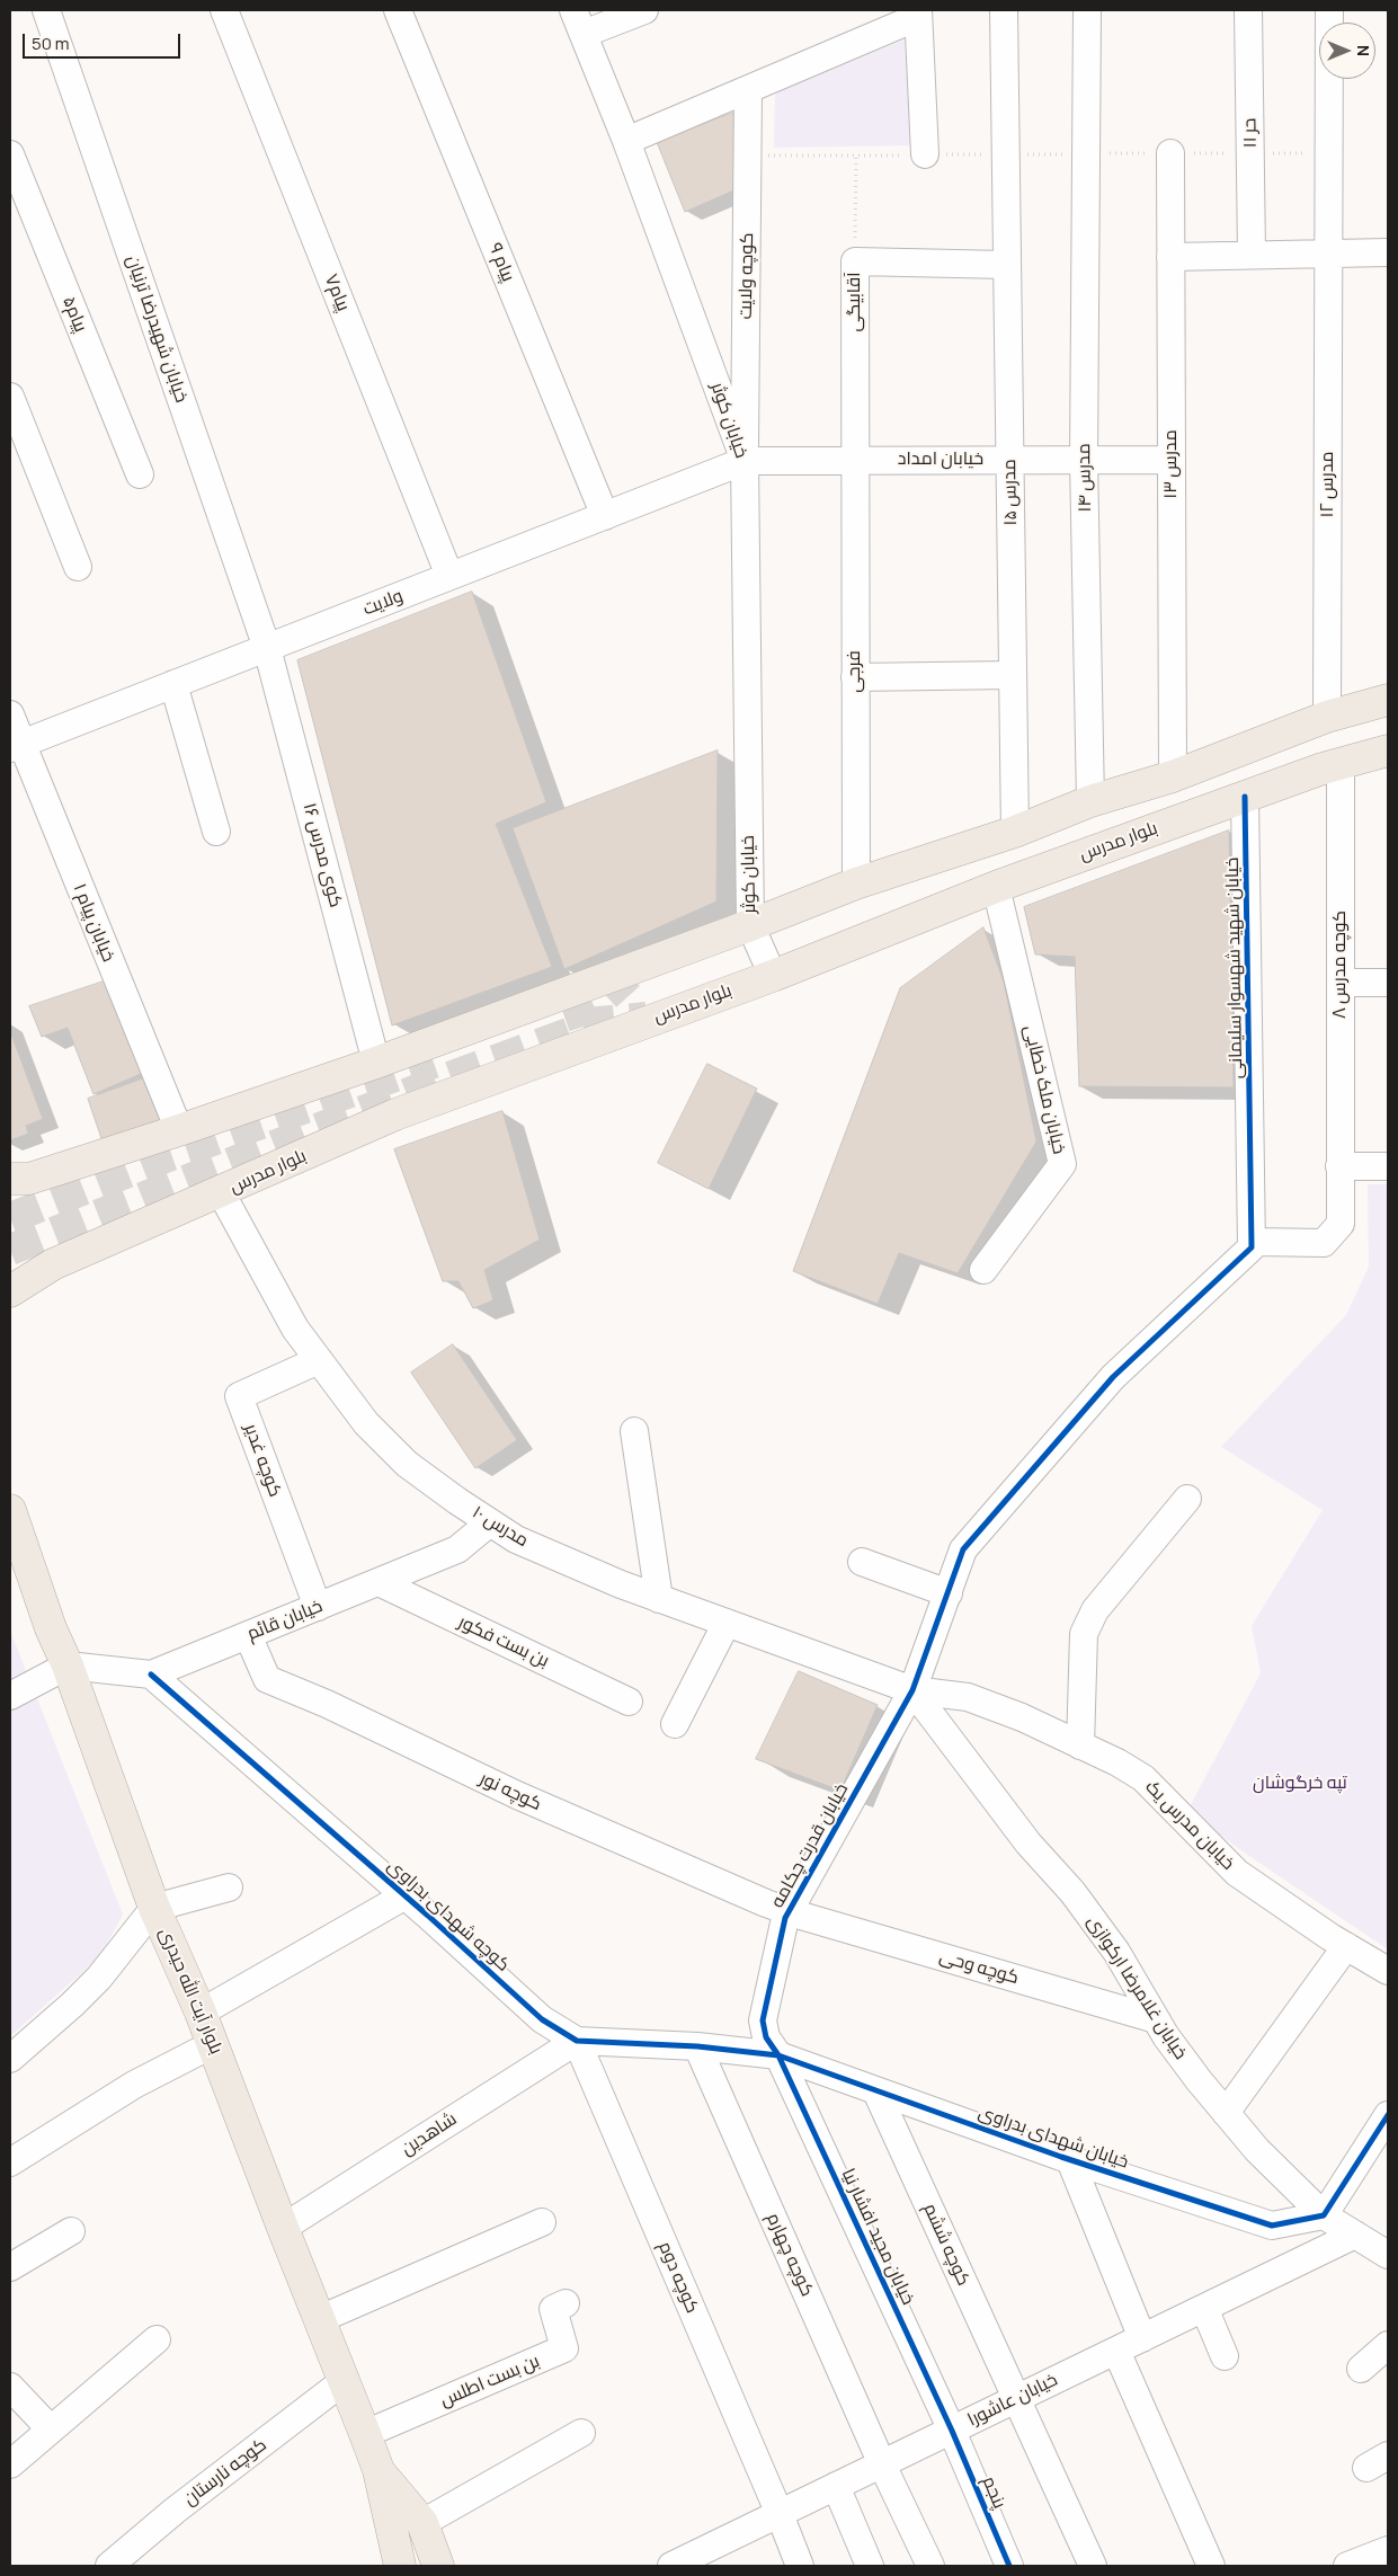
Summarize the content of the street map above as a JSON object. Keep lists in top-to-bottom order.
{
  "streets": {
    "main road": ["بلوار مدرس", "بلوار آیت الله حیدری"],
    "street": [
      "حر ۱۱",
      "پیام ۹",
      "کوچه ولایت",
      "پیام۷",
      "آقابیگی",
      "پیام۵",
      "خیابان شهیدرضا ترنیان",
      "خیابان کوثر",
      "خیابان امداد",
      "مدرس ۱۳",
      "مدرس ۱۴",
      "مدرس ۱۲",
      "مدرس ۱۵",
      "ولایت",
      "فرجی",
      "کوی مدرس ۱۶",
      "خیابان پیام ۱",
      "کوچه مدرس ۸",
      "خیابان شهید شهسوار سلیمانی",
      "خیابان ملک خطایی",
      "کوچه غدیر",
      "مدرس ۱۰",
      "خیابان قائم",
      "بن بست فکور",
      "کوچه نور",
      "خیابان مدرس یک",
      "خیابان قدرت چکامه",
      "کوچه شهدای بدراوی",
      "کوچه وحی",
      "خیابان غلامرضا ارکوازی",
      "شاهدین",
      "خیابان شهدای بدراوی",
      "خیابان مجید افشار نیا",
      "کوچه ششم",
      "کوچه چهارم",
      "کوچه دوم",
      "بن بست اطلس",
      "خیابان عاشورا",
      "کوچه نارستان",
      "پنجم"
    ]
  },
  "crossings": [
    ["پیام ۹", "ولایت"],
    ["کوچه ولایت", "خیابان کوثر"],
    ["کوچه ولایت", "خیابان امداد"],
    ["کوچه ولایت", "ولایت"],
    ["پیام۷", "ولایت"],
    ["آقابیگی", "خیابان امداد"],
    ["آقابیگی", "مدرس ۱۵"],
    ["آقابیگی", "فرجی"],
    ["خیابان شهیدرضا ترنیان", "ولایت"],
    ["خیابان شهیدرضا ترنیان", "کوی مدرس ۱۶"],
    ["خیابان کوثر", "خیابان امداد"],
    ["خیابان کوثر", "ولایت"],
    ["خیابان امداد", "مدرس ۱۳"],
    ["خیابان امداد", "مدرس ۱۴"],
    ["خیابان امداد", "مدرس ۱۵"],
    ["خیابان امداد", "ولایت"],
    ["خیابان امداد", "فرجی"],
    ["ولایت", "کوی مدرس ۱۶"],
    ["ولایت", "خیابان پیام ۱"],
    ["بلوار مدرس", "کوچه مدرس ۸"],
    ["بلوار مدرس", "خیابان شهید شهسوار سلیمانی"],
    ["بلوار مدرس", "خیابان ملک خطایی"],
    ["بلوار مدرس", "مدرس ۱۰"],
    ["کوچه مدرس ۸", "خیابان شهید شهسوار سلیمانی"],
    ["کوچه غدیر", "مدرس ۱۰"],
    ["کوچه غدیر", "خیابان قائم"],
    ["مدرس ۱۰", "خیابان قائم"],
    ["مدرس ۱۰", "خیابان مدرس یک"],
    ["مدرس ۱۰", "خیابان قدرت چکامه"],
    ["مدرس ۱۰", "خیابان غلامرضا ارکوازی"],
    ["خیابان قائم", "بن بست فکور"],
    ["خیابان قائم", "کوچه نور"],
    ["خیابان قائم", "کوچه شهدای بدراوی"],
    ["خیابان قائم", "بلوار آیت الله حیدری"],
    ["کوچه نور", "خیابان قدرت چکامه"],
    ["کوچه نور", "کوچه وحی"],
    ["خیابان مدرس یک", "خیابان قدرت چکامه"],
    ["خیابان مدرس یک", "خیابان غلامرضا ارکوازی"],
    ["خیابان قدرت چکامه", "کوچه شهدای بدراوی"],
    ["خیابان قدرت چکامه", "کوچه وحی"],
    ["خیابان قدرت چکامه", "خیابان غلامرضا ارکوازی"],
    ["خیابان قدرت چکامه", "خیابان شهدای بدراوی"],
    ["خیابان قدرت چکامه", "خیابان مجید افشار نیا"],
    ["کوچه شهدای بدراوی", "شاهدین"],
    ["کوچه شهدای بدراوی", "خیابان شهدای بدراوی"],
    ["کوچه شهدای بدراوی", "خیابان مجید افشار نیا"],
    ["کوچه شهدای بدراوی", "کوچه چهارم"],
    ["کوچه شهدای بدراوی", "کوچه دوم"],
    ["کوچه وحی", "خیابان غلامرضا ارکوازی"],
    ["خیابان غلامرضا ارکوازی", "خیابان شهدای بدراوی"],
    ["خیابان غلامرضا ارکوازی", "خیابان عاشورا"],
    ["بلوار آیت الله حیدری", "شاهدین"],
    ["بلوار آیت الله حیدری", "بن بست اطلس"],
    ["بلوار آیت الله حیدری", "کوچه نارستان"],
    ["شاهدین", "کوچه دوم"],
    ["خیابان شهدای بدراوی", "خیابان مجید افشار نیا"],
    ["خیابان شهدای بدراوی", "کوچه ششم"],
    ["خیابان مجید افشار نیا", "خیابان عاشورا"],
    ["خیابان مجید افشار نیا", "پنجم"],
    ["کوچه ششم", "خیابان عاشورا"],
    ["کوچه چهارم", "خیابان عاشورا"],
    ["کوچه دوم", "خیابان عاشورا"],
    ["خیابان عاشورا", "پنجم"]
  ],
  "parks": ["تپه خرگوشان"],
  "scale_bar": "50 m",
  "north": "right"
}
